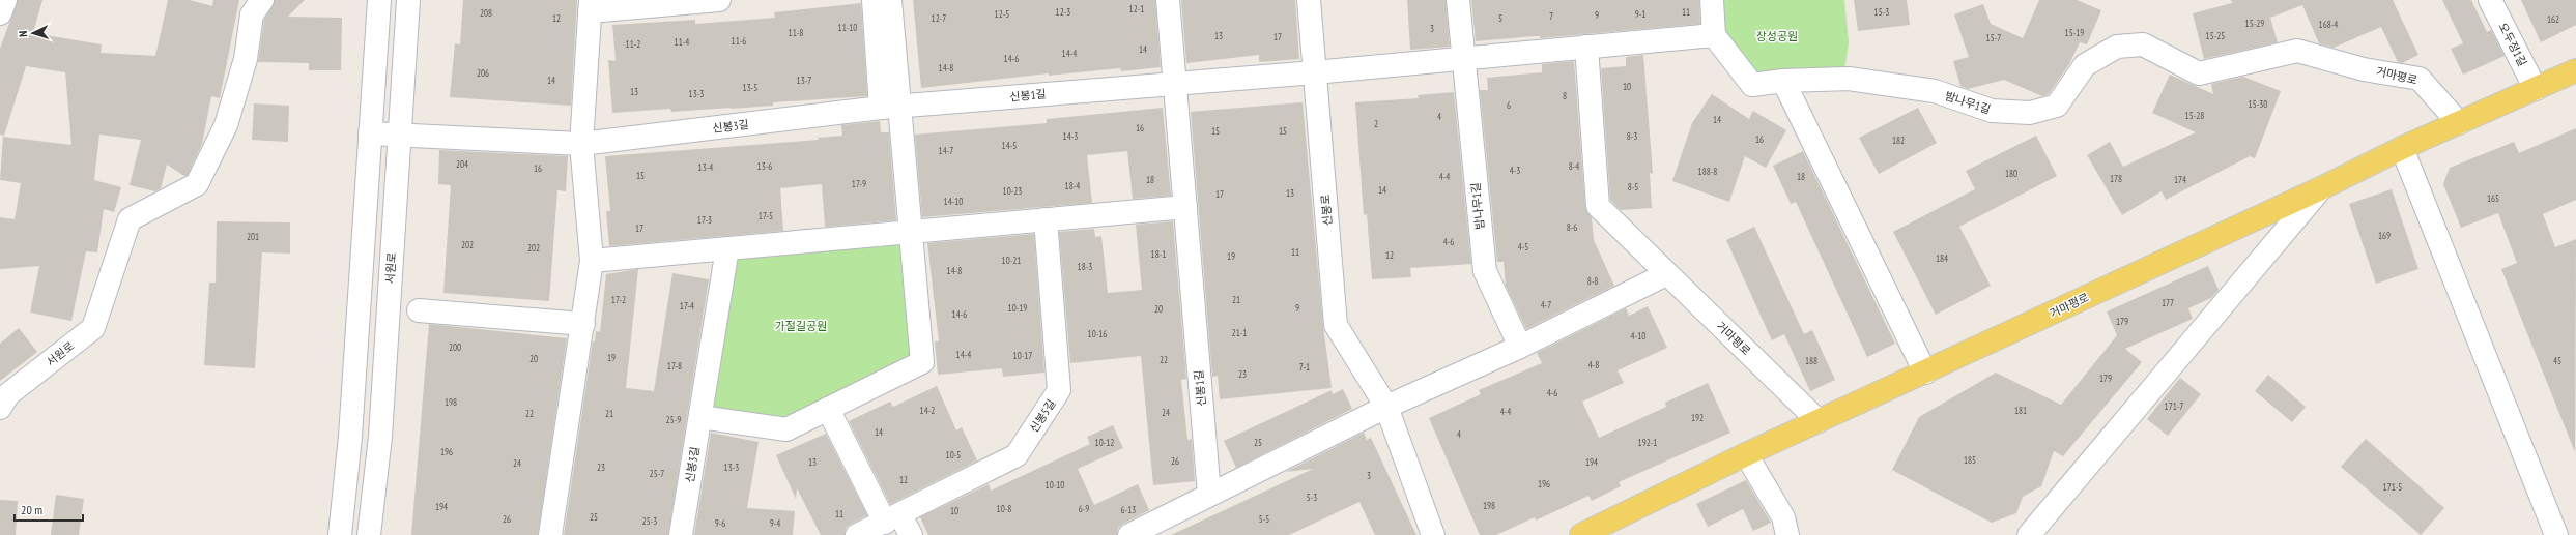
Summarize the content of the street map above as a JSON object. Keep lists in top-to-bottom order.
{
  "streets": {
    "main road": ["거마평로"],
    "street": [
      "오두정1길",
      "신봉1길",
      "밤나무1길",
      "신봉3길",
      "신봉로",
      "서원로",
      "신봉5길"
    ]
  },
  "crossings": [
    ["오두정1길", "거마평로"],
    ["거마평로", "밤나무1길"],
    ["신봉1길", "신봉3길"],
    ["신봉3길", "서원로"]
  ],
  "parks": ["장성공원", "가절길공원"],
  "house_numbers": [
    "12-1",
    "12-3",
    "11",
    "15-3",
    "208",
    "12-5",
    "9-1",
    "9",
    "7",
    "12",
    "12-7",
    "5",
    "162",
    "15-29",
    "168-4",
    "11-10",
    "3",
    "11-8",
    "15-19",
    "13",
    "15-25",
    "17",
    "15-7",
    "11-6",
    "11-4",
    "11-2",
    "14",
    "14-4",
    "14-6",
    "14-8",
    "206",
    "14",
    "13-7",
    "10",
    "13-5",
    "13",
    "13-3",
    "8",
    "15-30",
    "6",
    "15-28",
    "4",
    "14",
    "2",
    "16",
    "15",
    "15",
    "14-3",
    "8-3",
    "16",
    "182",
    "14-5",
    "14-7",
    "204",
    "13-6",
    "8-4",
    "13-4",
    "16",
    "4-3",
    "188-8",
    "180",
    "15",
    "4-4",
    "18",
    "178",
    "18",
    "174",
    "17-9",
    "18-4",
    "8-5",
    "14",
    "10-23",
    "13",
    "17",
    "165",
    "14-10",
    "17-5",
    "17-3",
    "8-6",
    "17",
    "169",
    "201",
    "4-6",
    "202",
    "4-5",
    "202",
    "11",
    "18-1",
    "12",
    "19",
    "184",
    "10-21",
    "18-3",
    "14-8",
    "8-8",
    "17-2",
    "21",
    "177",
    "4-7",
    "17-4",
    "10-19",
    "9",
    "20",
    "14-6",
    "179",
    "21-1",
    "10-16",
    "4-10",
    "200",
    "14-4",
    "10-17",
    "19",
    "20",
    "22",
    "188",
    "45",
    "4-8",
    "17-8",
    "7-1",
    "23",
    "179",
    "4-6",
    "198",
    "171-7",
    "14-2",
    "181",
    "4-4",
    "24",
    "22",
    "21",
    "192",
    "25-9",
    "14",
    "4",
    "10-12",
    "25",
    "192-1",
    "196",
    "10-5",
    "185",
    "26",
    "13",
    "194",
    "24",
    "23",
    "13-3",
    "25-7",
    "3",
    "12",
    "196",
    "10-10",
    "171-5",
    "5-3",
    "198",
    "194",
    "10-8",
    "6-9",
    "6-13",
    "10",
    "11",
    "25",
    "26",
    "5-5",
    "25-3",
    "9-6",
    "9-4"
  ],
  "scale_bar": "20 m",
  "north": "left"
}
